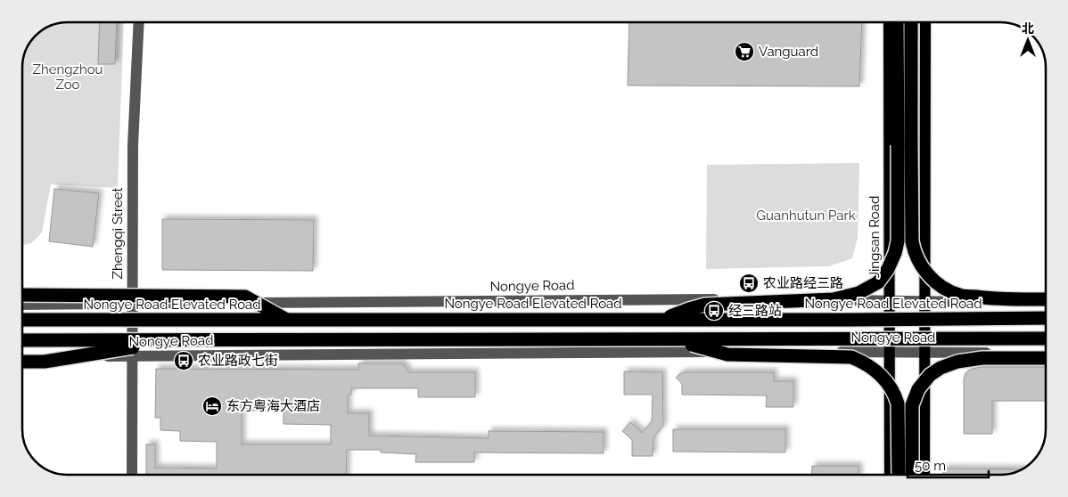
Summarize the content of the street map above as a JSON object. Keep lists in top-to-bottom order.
{
  "streets": {
    "highway": ["Nongye Road Elevated Road"],
    "main road": ["Jingsan Road"],
    "street": ["Zhengqi Street", "Nongye Road"]
  },
  "crossings": [
    ["Zhengqi Street", "Nongye Road"],
    ["Jingsan Road", "Nongye Road"]
  ],
  "parks": ["Zhengzhou Zoo", "Guanhutun Park"],
  "places": {
    "supermarket": ["Vanguard"],
    "bus stop": ["农业路经三路", "经三路站", "农业路政七街"],
    "hotel": ["东方粤海大酒店"]
  },
  "scale_bar": "50 m",
  "north": "top"
}
